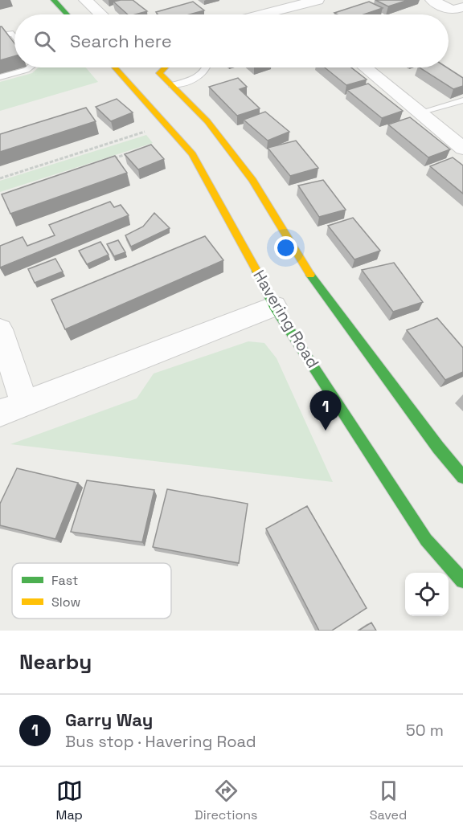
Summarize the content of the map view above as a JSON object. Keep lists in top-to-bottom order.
{
  "streets": {
    "main road": ["Havering Road"]
  },
  "legend": ["Fast", "Slow"],
  "page": {
    "search": "Search here",
    "pins": "1",
    "heading": "Nearby",
    "list": [
      {
        "mark": "1",
        "name": "Garry Way",
        "note": "Bus stop · Havering Road",
        "value": "50 m"
      }
    ],
    "nav": ["Map", "Directions", "Saved"]
  }
}
